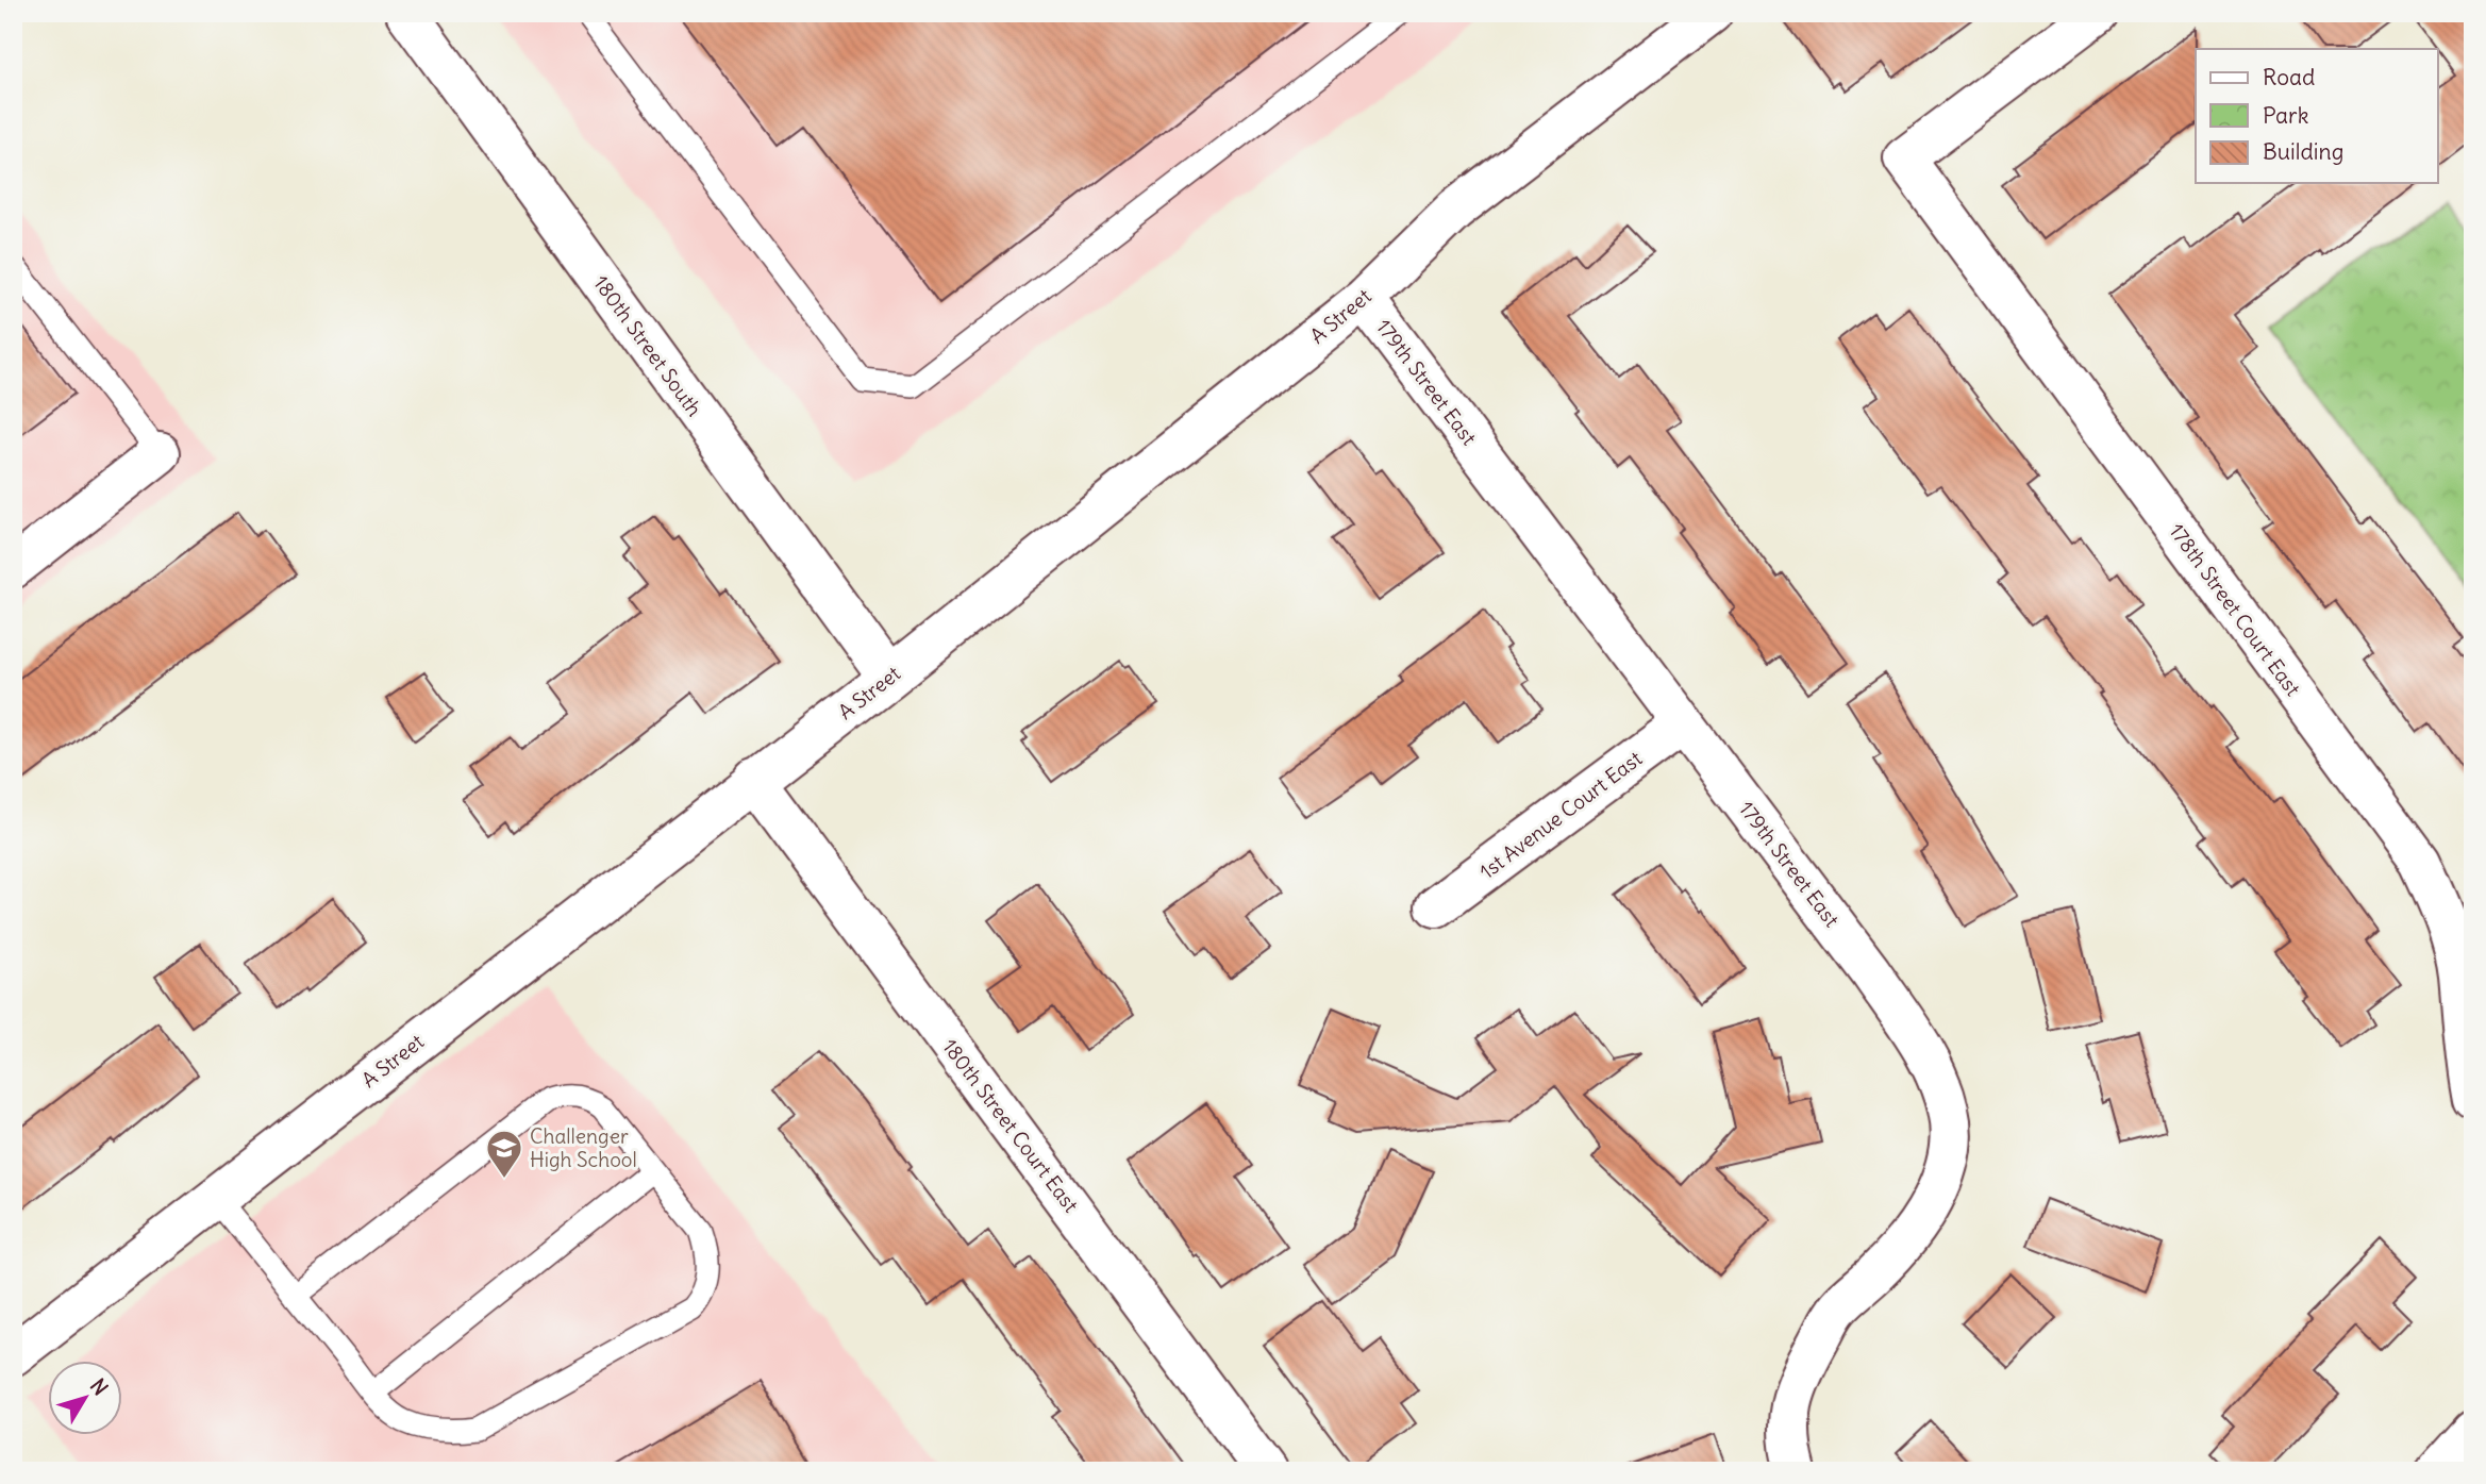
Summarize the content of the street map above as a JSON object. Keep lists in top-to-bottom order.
{
  "streets": {
    "street": [
      "A Street",
      "180th Street South",
      "179th Street East",
      "178th Street Court East",
      "1st Avenue Court East",
      "180th Street Court East"
    ]
  },
  "crossings": [
    ["A Street", "180th Street South"],
    ["A Street", "179th Street East"],
    ["A Street", "180th Street Court East"],
    ["179th Street East", "1st Avenue Court East"]
  ],
  "places": {
    "school or university": ["Challenger High School"]
  },
  "legend": ["Road", "Park", "Building"],
  "north": "top right"
}
